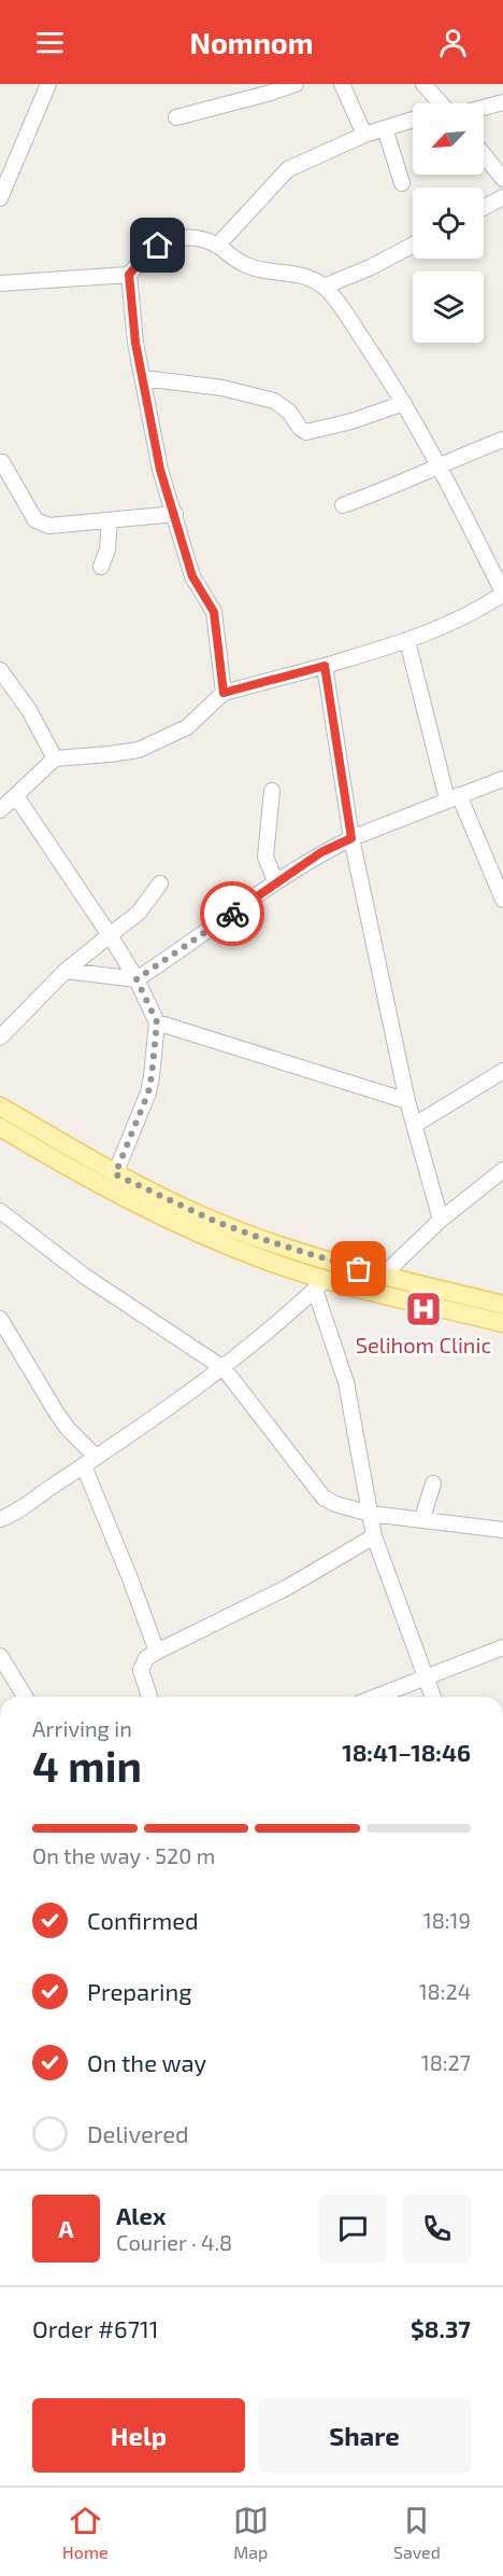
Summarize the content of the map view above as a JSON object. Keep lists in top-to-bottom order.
{
  "places": {
    "hospital": ["Selihom Clinic"]
  },
  "north": "bottom left",
  "page": {
    "header": "Nomnom",
    "heading": ["4 min", "Arriving in", "18:41–18:46"],
    "panel": [
      "Alex",
      "Courier · 4.8",
      "Order #6711",
      "$8.37"
    ],
    "bar": "On the way · 520 m",
    "list": [
      ["Confirmed", "18:19"],
      ["Preparing", "18:24"],
      ["On the way", "18:27"],
      "Delivered"
    ],
    "round": "A",
    "buttons": ["Help", "Share"],
    "tabs": ["Home", "Map", "Saved"]
  }
}
